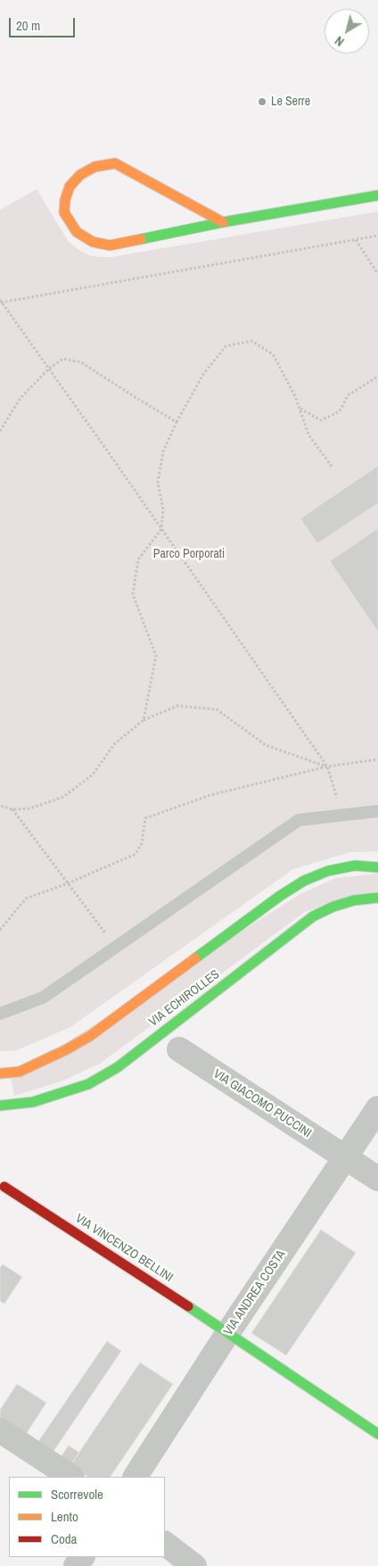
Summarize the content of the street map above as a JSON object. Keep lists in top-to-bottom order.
{
  "streets": {
    "street": [
      "VIA ECHIROLLES",
      "VIA GIACOMO PUCCINI",
      "VIA VINCENZO BELLINI",
      "VIA ANDREA COSTA"
    ]
  },
  "crossings": [
    ["VIA GIACOMO PUCCINI", "VIA ANDREA COSTA"],
    ["VIA VINCENZO BELLINI", "VIA ANDREA COSTA"]
  ],
  "parks": ["Parco Porporati"],
  "places": ["Le Serre"],
  "legend": ["Scorrevole", "Lento", "Coda"],
  "scale_bar": "20 m",
  "north": "bottom left"
}
